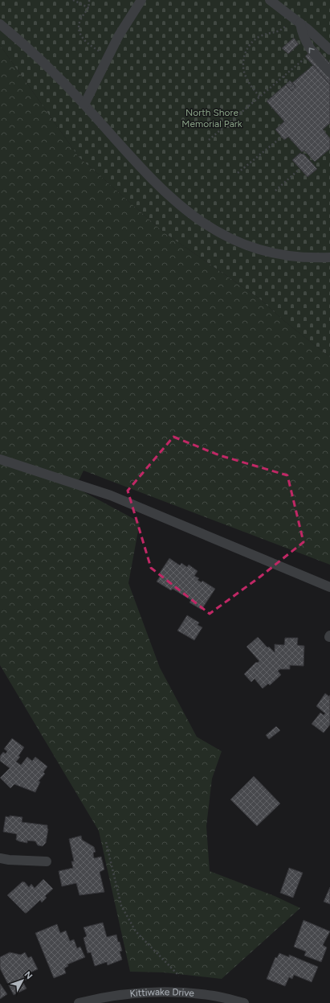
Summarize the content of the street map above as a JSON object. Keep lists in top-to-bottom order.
{
  "streets": {
    "street": ["Kittiwake Drive"]
  },
  "parks": ["North Shore Memorial Park"],
  "north": "top right"
}
